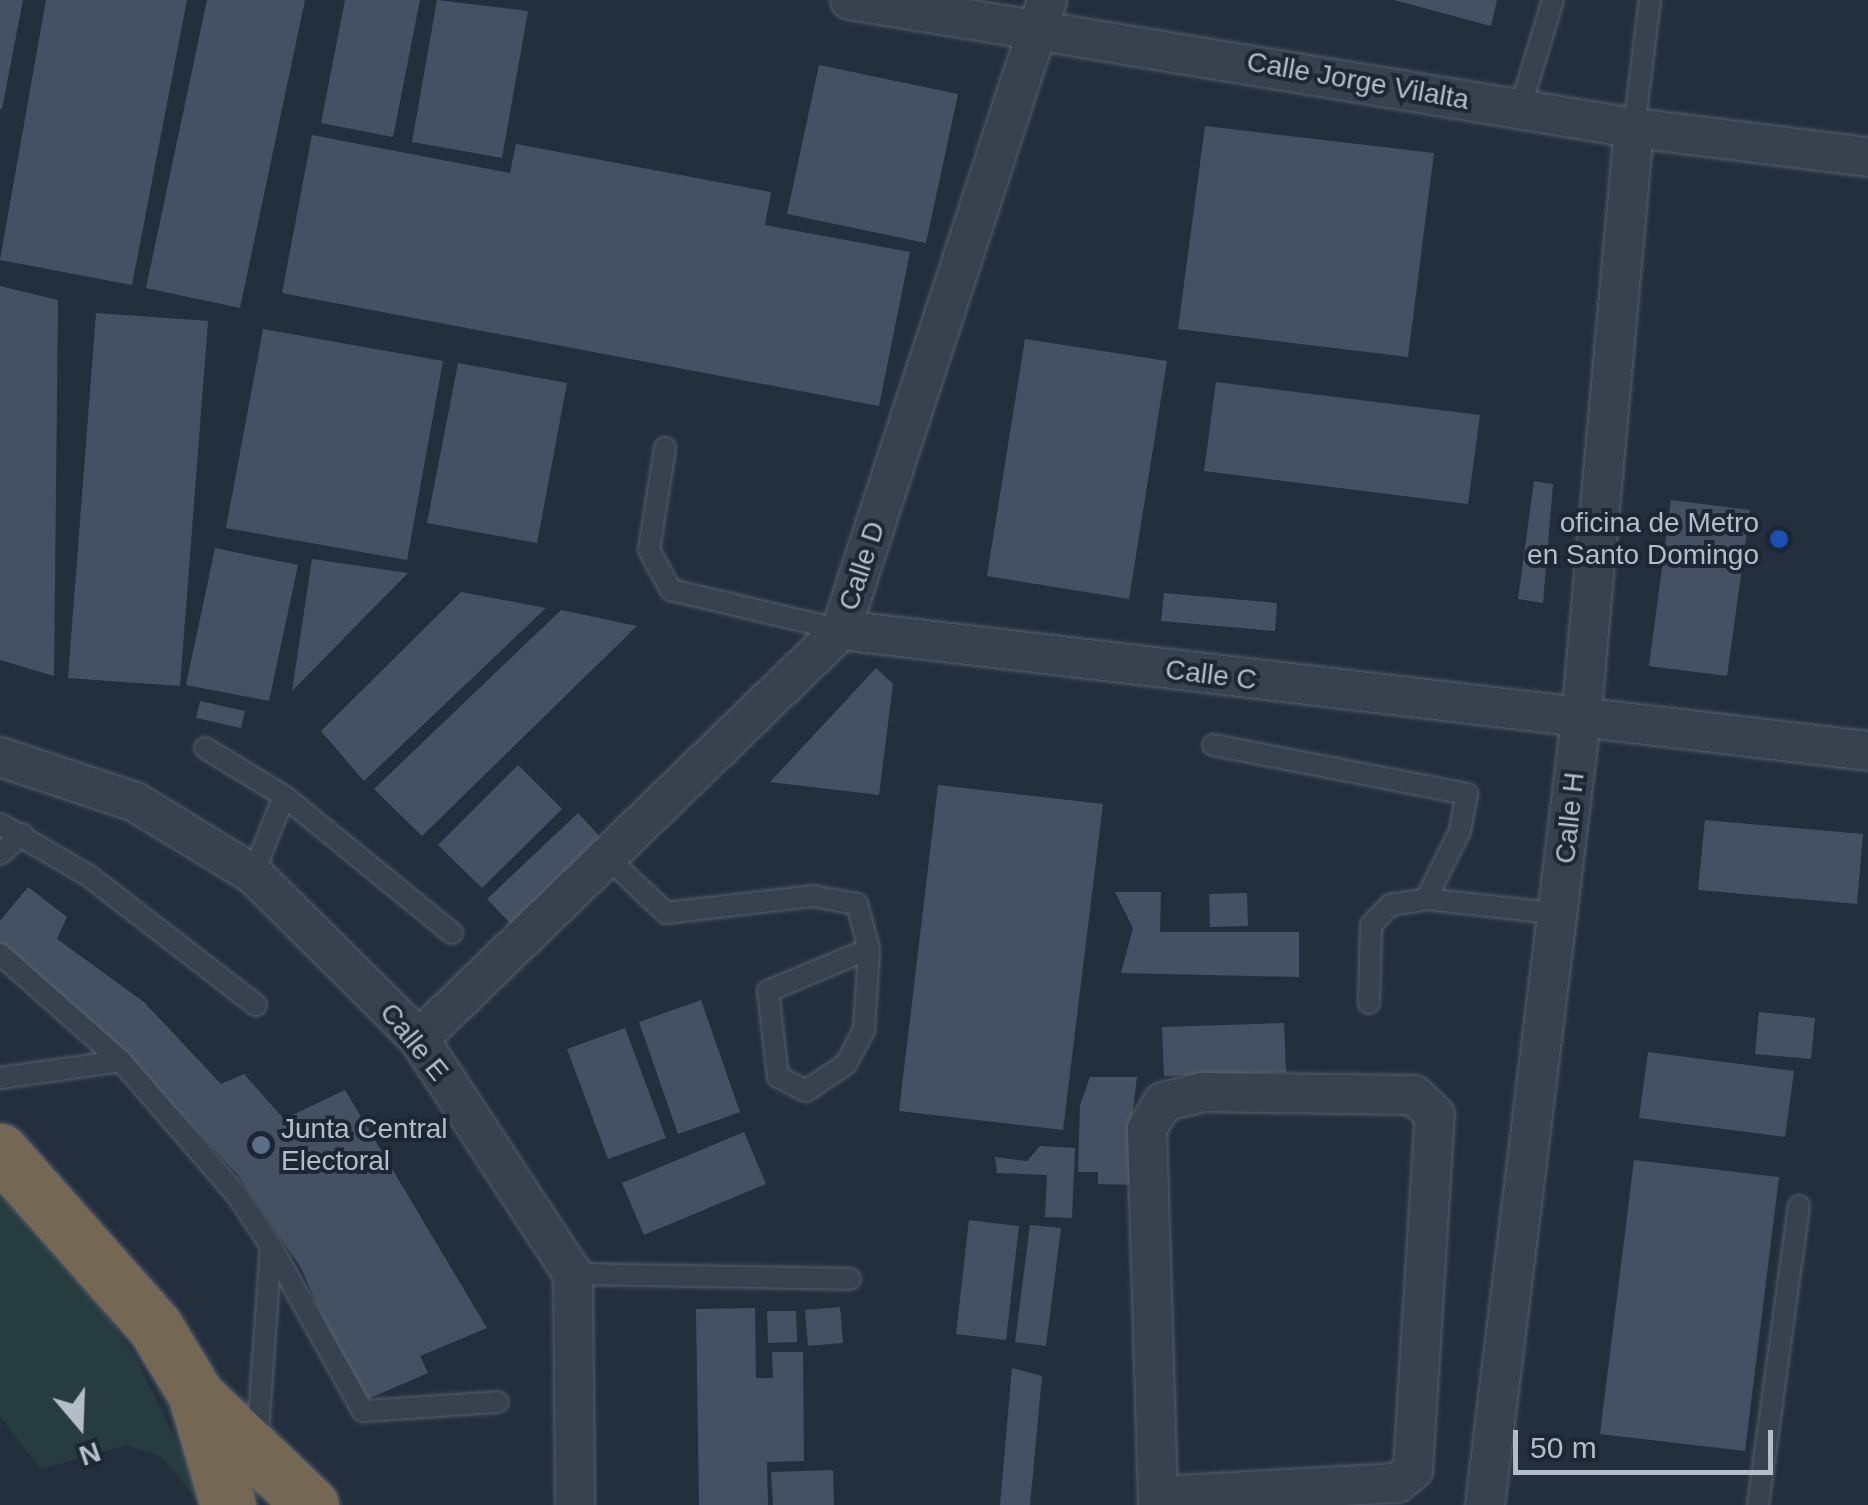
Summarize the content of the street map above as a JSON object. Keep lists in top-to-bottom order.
{
  "streets": {
    "street": [
      "Calle Jorge Vilalta",
      "Calle D",
      "Calle C",
      "Calle H",
      "Calle E"
    ]
  },
  "crossings": [
    ["Calle Jorge Vilalta", "Calle D"],
    ["Calle Jorge Vilalta", "Calle H"],
    ["Calle D", "Calle C"],
    ["Calle D", "Calle E"],
    ["Calle C", "Calle H"]
  ],
  "places": ["oficina de Metro en Santo Domingo", "Junta Central Electoral"],
  "scale_bar": "50 m",
  "north": "bottom"
}
